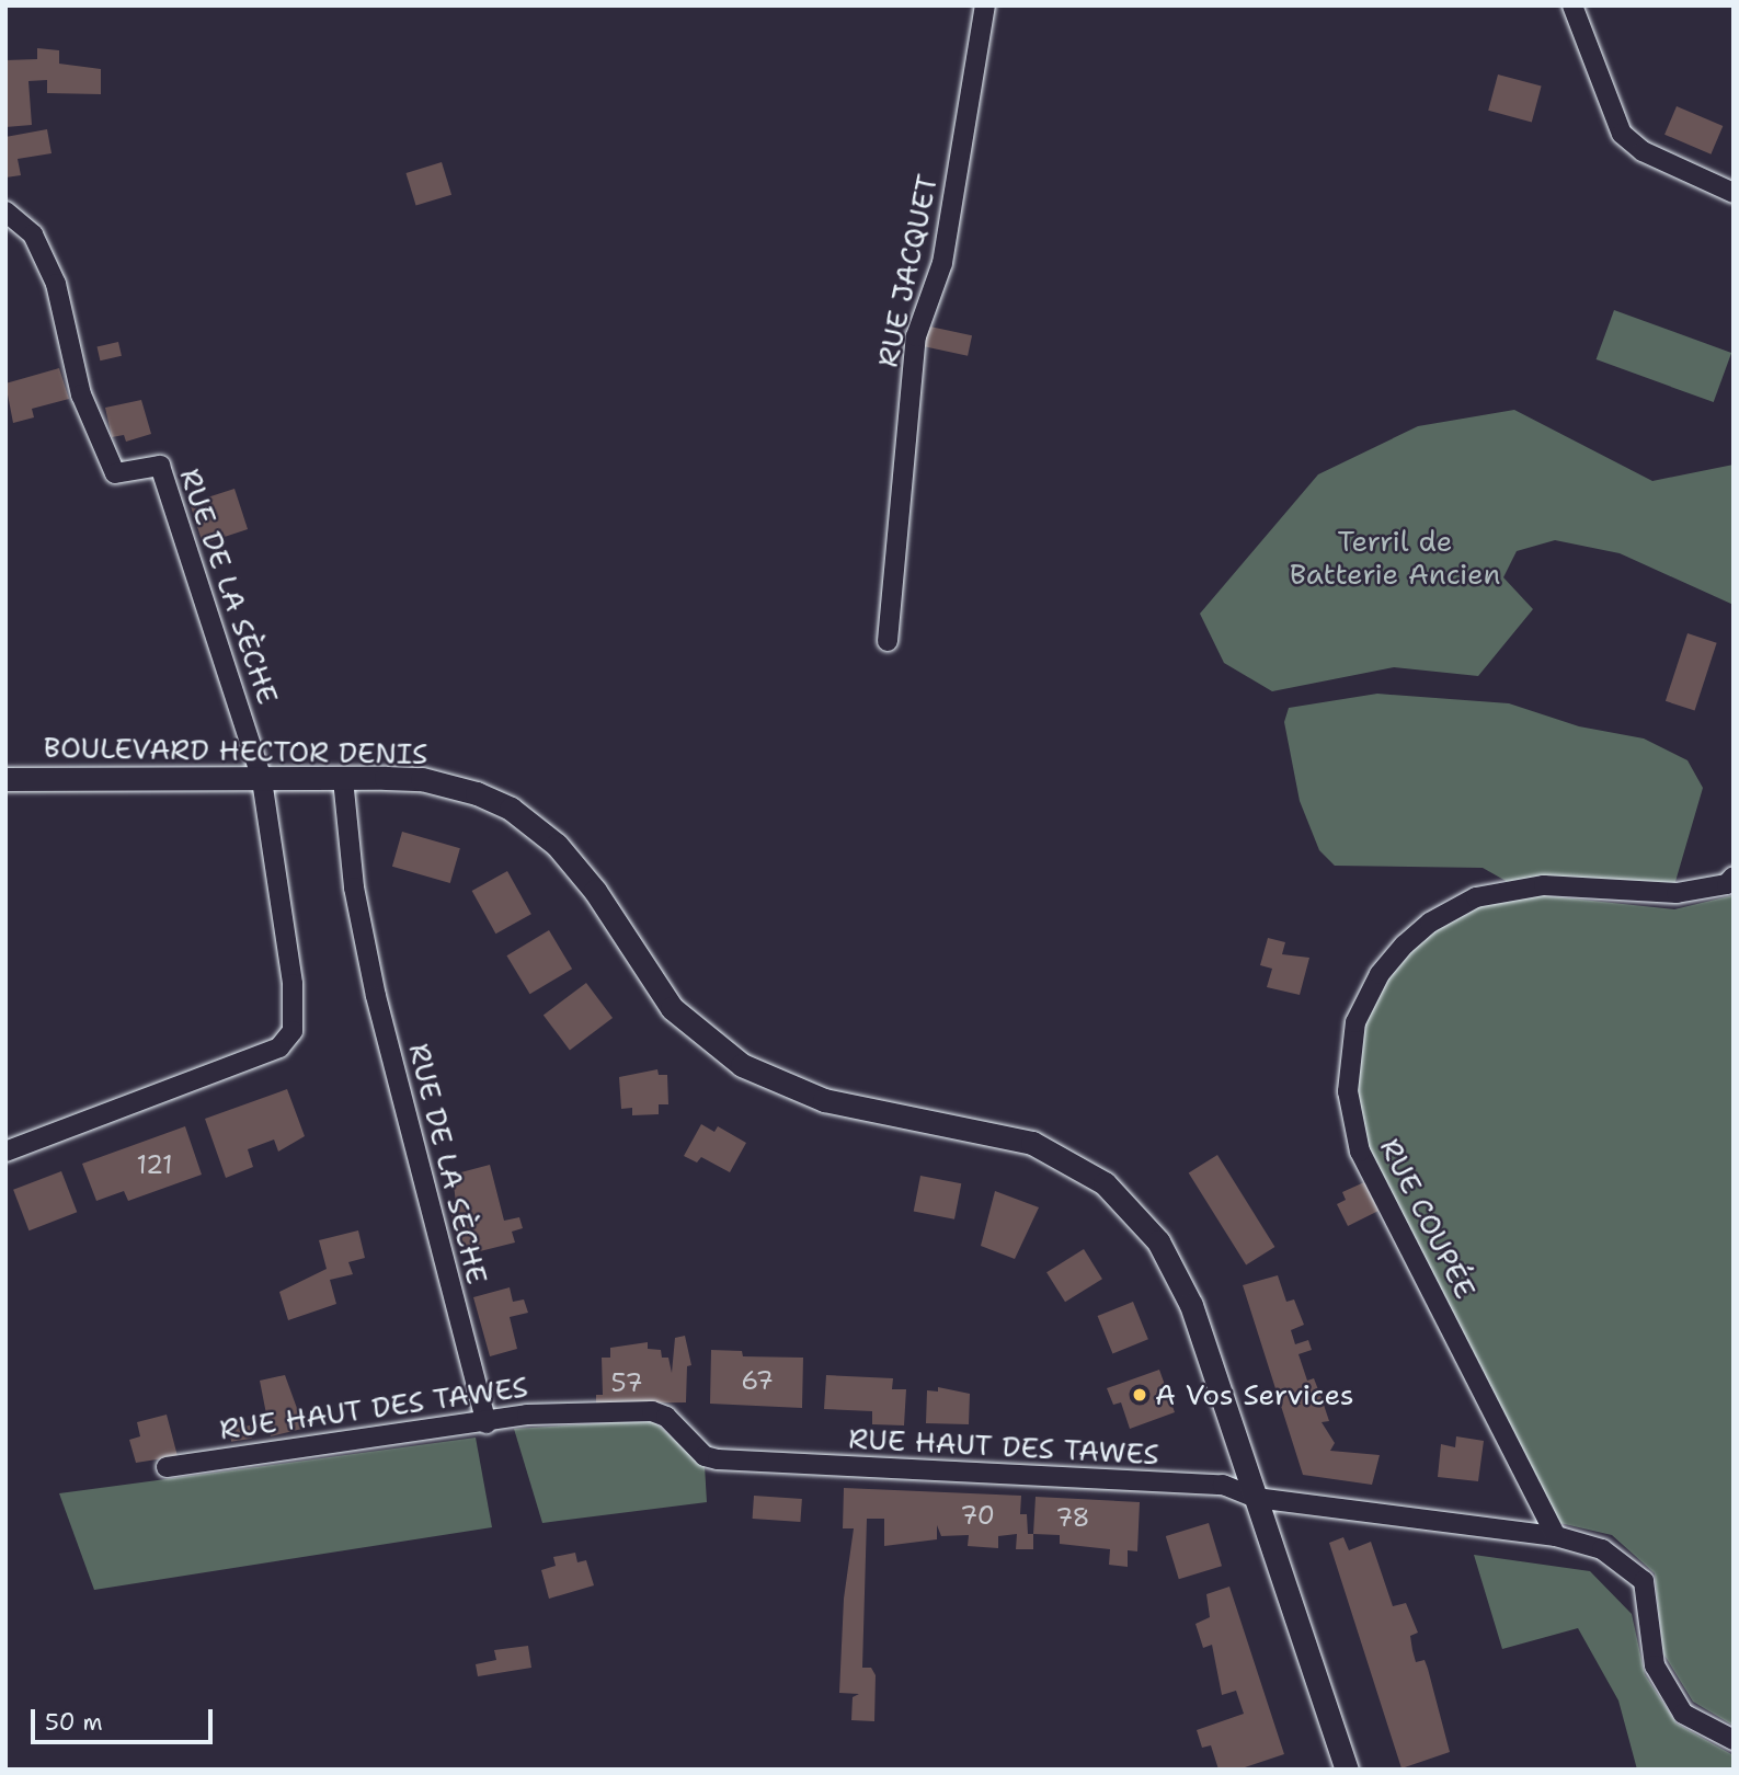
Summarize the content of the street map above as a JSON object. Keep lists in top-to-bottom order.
{
  "streets": {
    "street": [
      "RUE JACQUET",
      "RUE DE LA SÈCHE",
      "BOULEVARD HECTOR DENIS",
      "RUE COUPÉE",
      "RUE HAUT DES TAWES"
    ]
  },
  "crossings": [
    ["RUE DE LA SÈCHE", "BOULEVARD HECTOR DENIS"],
    ["RUE DE LA SÈCHE", "RUE HAUT DES TAWES"],
    ["BOULEVARD HECTOR DENIS", "RUE HAUT DES TAWES"],
    ["RUE COUPÉE", "RUE HAUT DES TAWES"]
  ],
  "parks": ["Terril de Batterie Ancien"],
  "places": ["A Vos Services"],
  "house_numbers": [
    "121",
    "67",
    "57",
    "70",
    "78"
  ],
  "scale_bar": "50 m"
}
